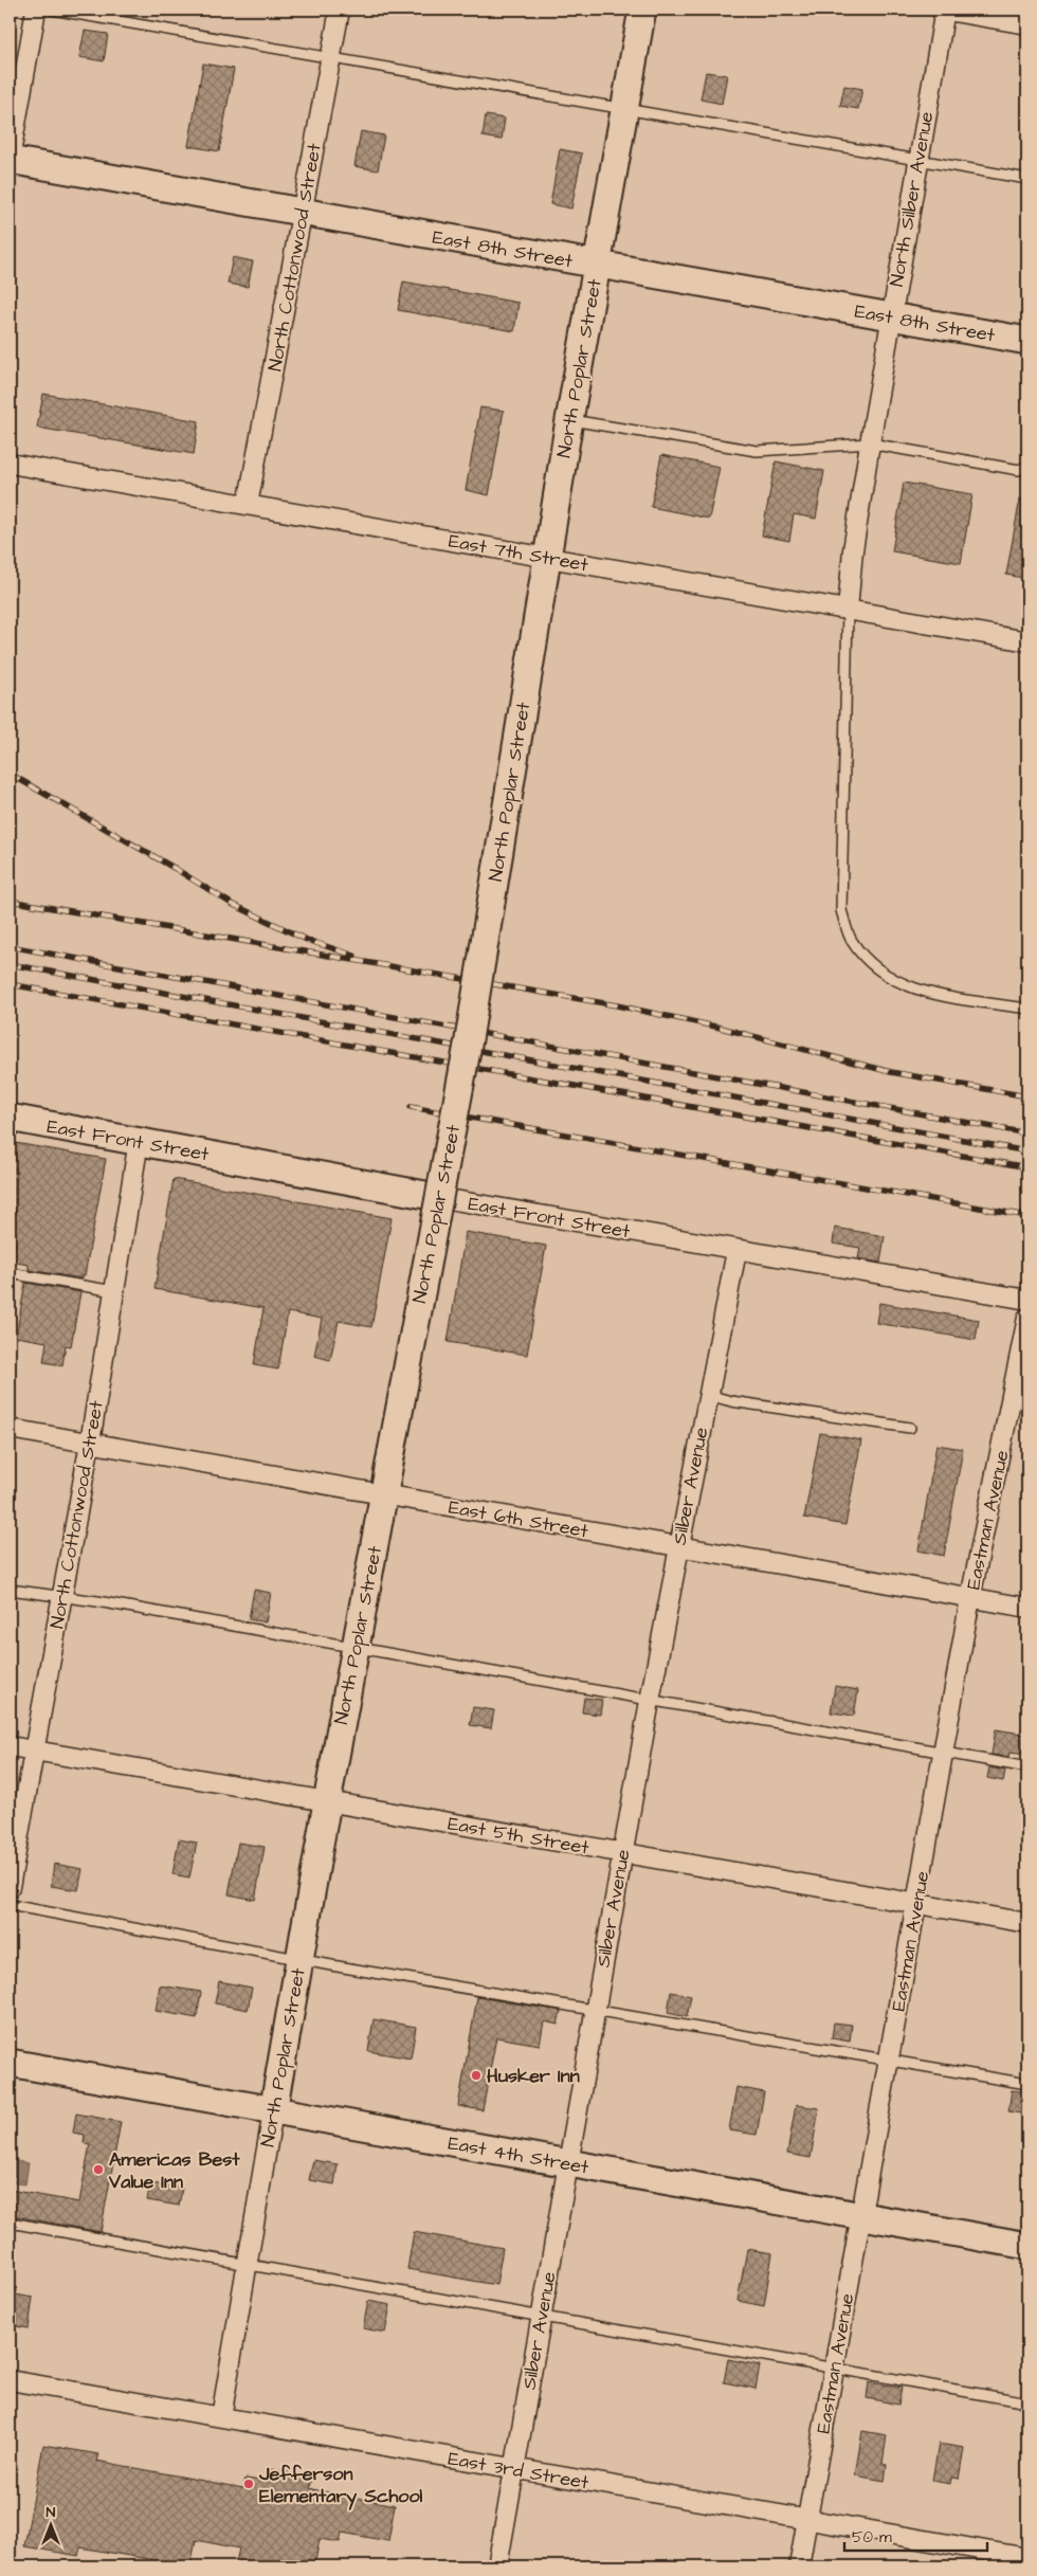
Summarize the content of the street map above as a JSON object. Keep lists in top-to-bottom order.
{
  "streets": {
    "main road": [
      "East 8th Street",
      "North Poplar Street",
      "East Front Street",
      "East 4th Street"
    ],
    "street": [
      "North Silber Avenue",
      "North Cottonwood Street",
      "East 7th Street",
      "Silber Avenue",
      "East 6th Street",
      "Eastman Avenue",
      "East 5th Street",
      "East 3rd Street"
    ]
  },
  "crossings": [
    ["North Silber Avenue", "East 8th Street"],
    ["North Silber Avenue", "East 7th Street"],
    ["East 8th Street", "North Cottonwood Street"],
    ["East 8th Street", "North Poplar Street"],
    ["North Cottonwood Street", "East 7th Street"],
    ["North Cottonwood Street", "East Front Street"],
    ["North Cottonwood Street", "East 6th Street"],
    ["North Cottonwood Street", "East 5th Street"],
    ["North Poplar Street", "East 7th Street"],
    ["North Poplar Street", "East 6th Street"],
    ["North Poplar Street", "East 5th Street"],
    ["North Poplar Street", "East 4th Street"],
    ["North Poplar Street", "East 3rd Street"],
    ["East Front Street", "Silber Avenue"],
    ["Silber Avenue", "East 6th Street"],
    ["Silber Avenue", "East 5th Street"],
    ["Silber Avenue", "East 4th Street"],
    ["Silber Avenue", "East 3rd Street"],
    ["East 6th Street", "Eastman Avenue"],
    ["Eastman Avenue", "East 5th Street"],
    ["Eastman Avenue", "East 4th Street"],
    ["Eastman Avenue", "East 3rd Street"]
  ],
  "places": ["Husker Inn", "Americas Best Value Inn", "Jefferson Elementary School"],
  "scale_bar": "50 m",
  "north": "top"
}
